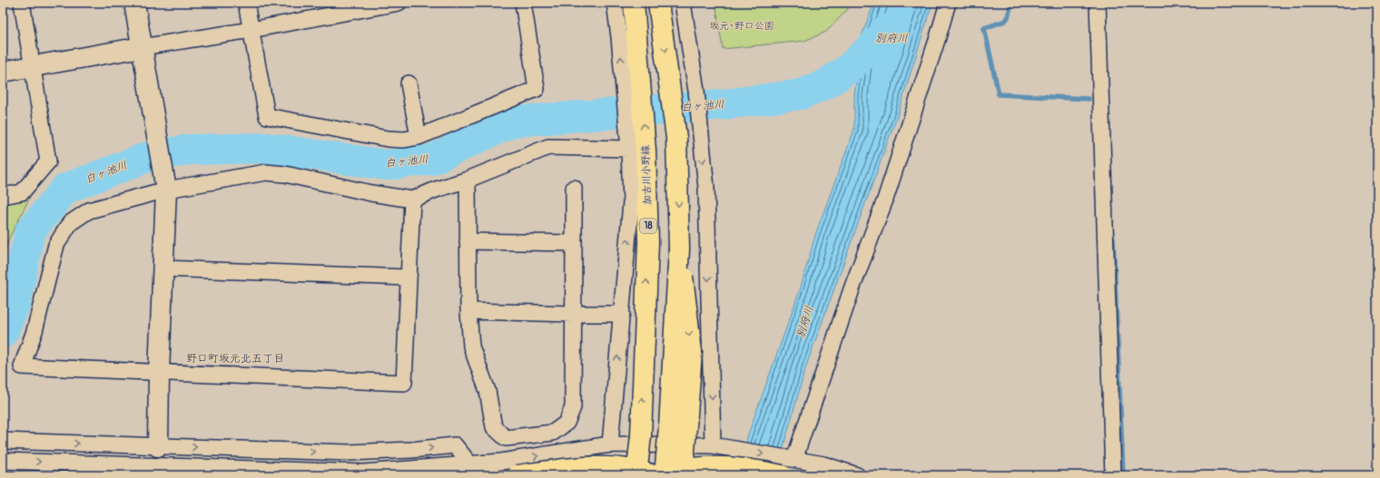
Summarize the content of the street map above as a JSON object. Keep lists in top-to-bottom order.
{
  "streets": {
    "main road": ["加古川小野線", "18"]
  },
  "crossings": [
    ["加古川小野線", "18"]
  ],
  "districts": ["野口町坂元北五丁目"],
  "water": ["別府川", "白ヶ池川"],
  "parks": ["坂元･野口公園"]
}
